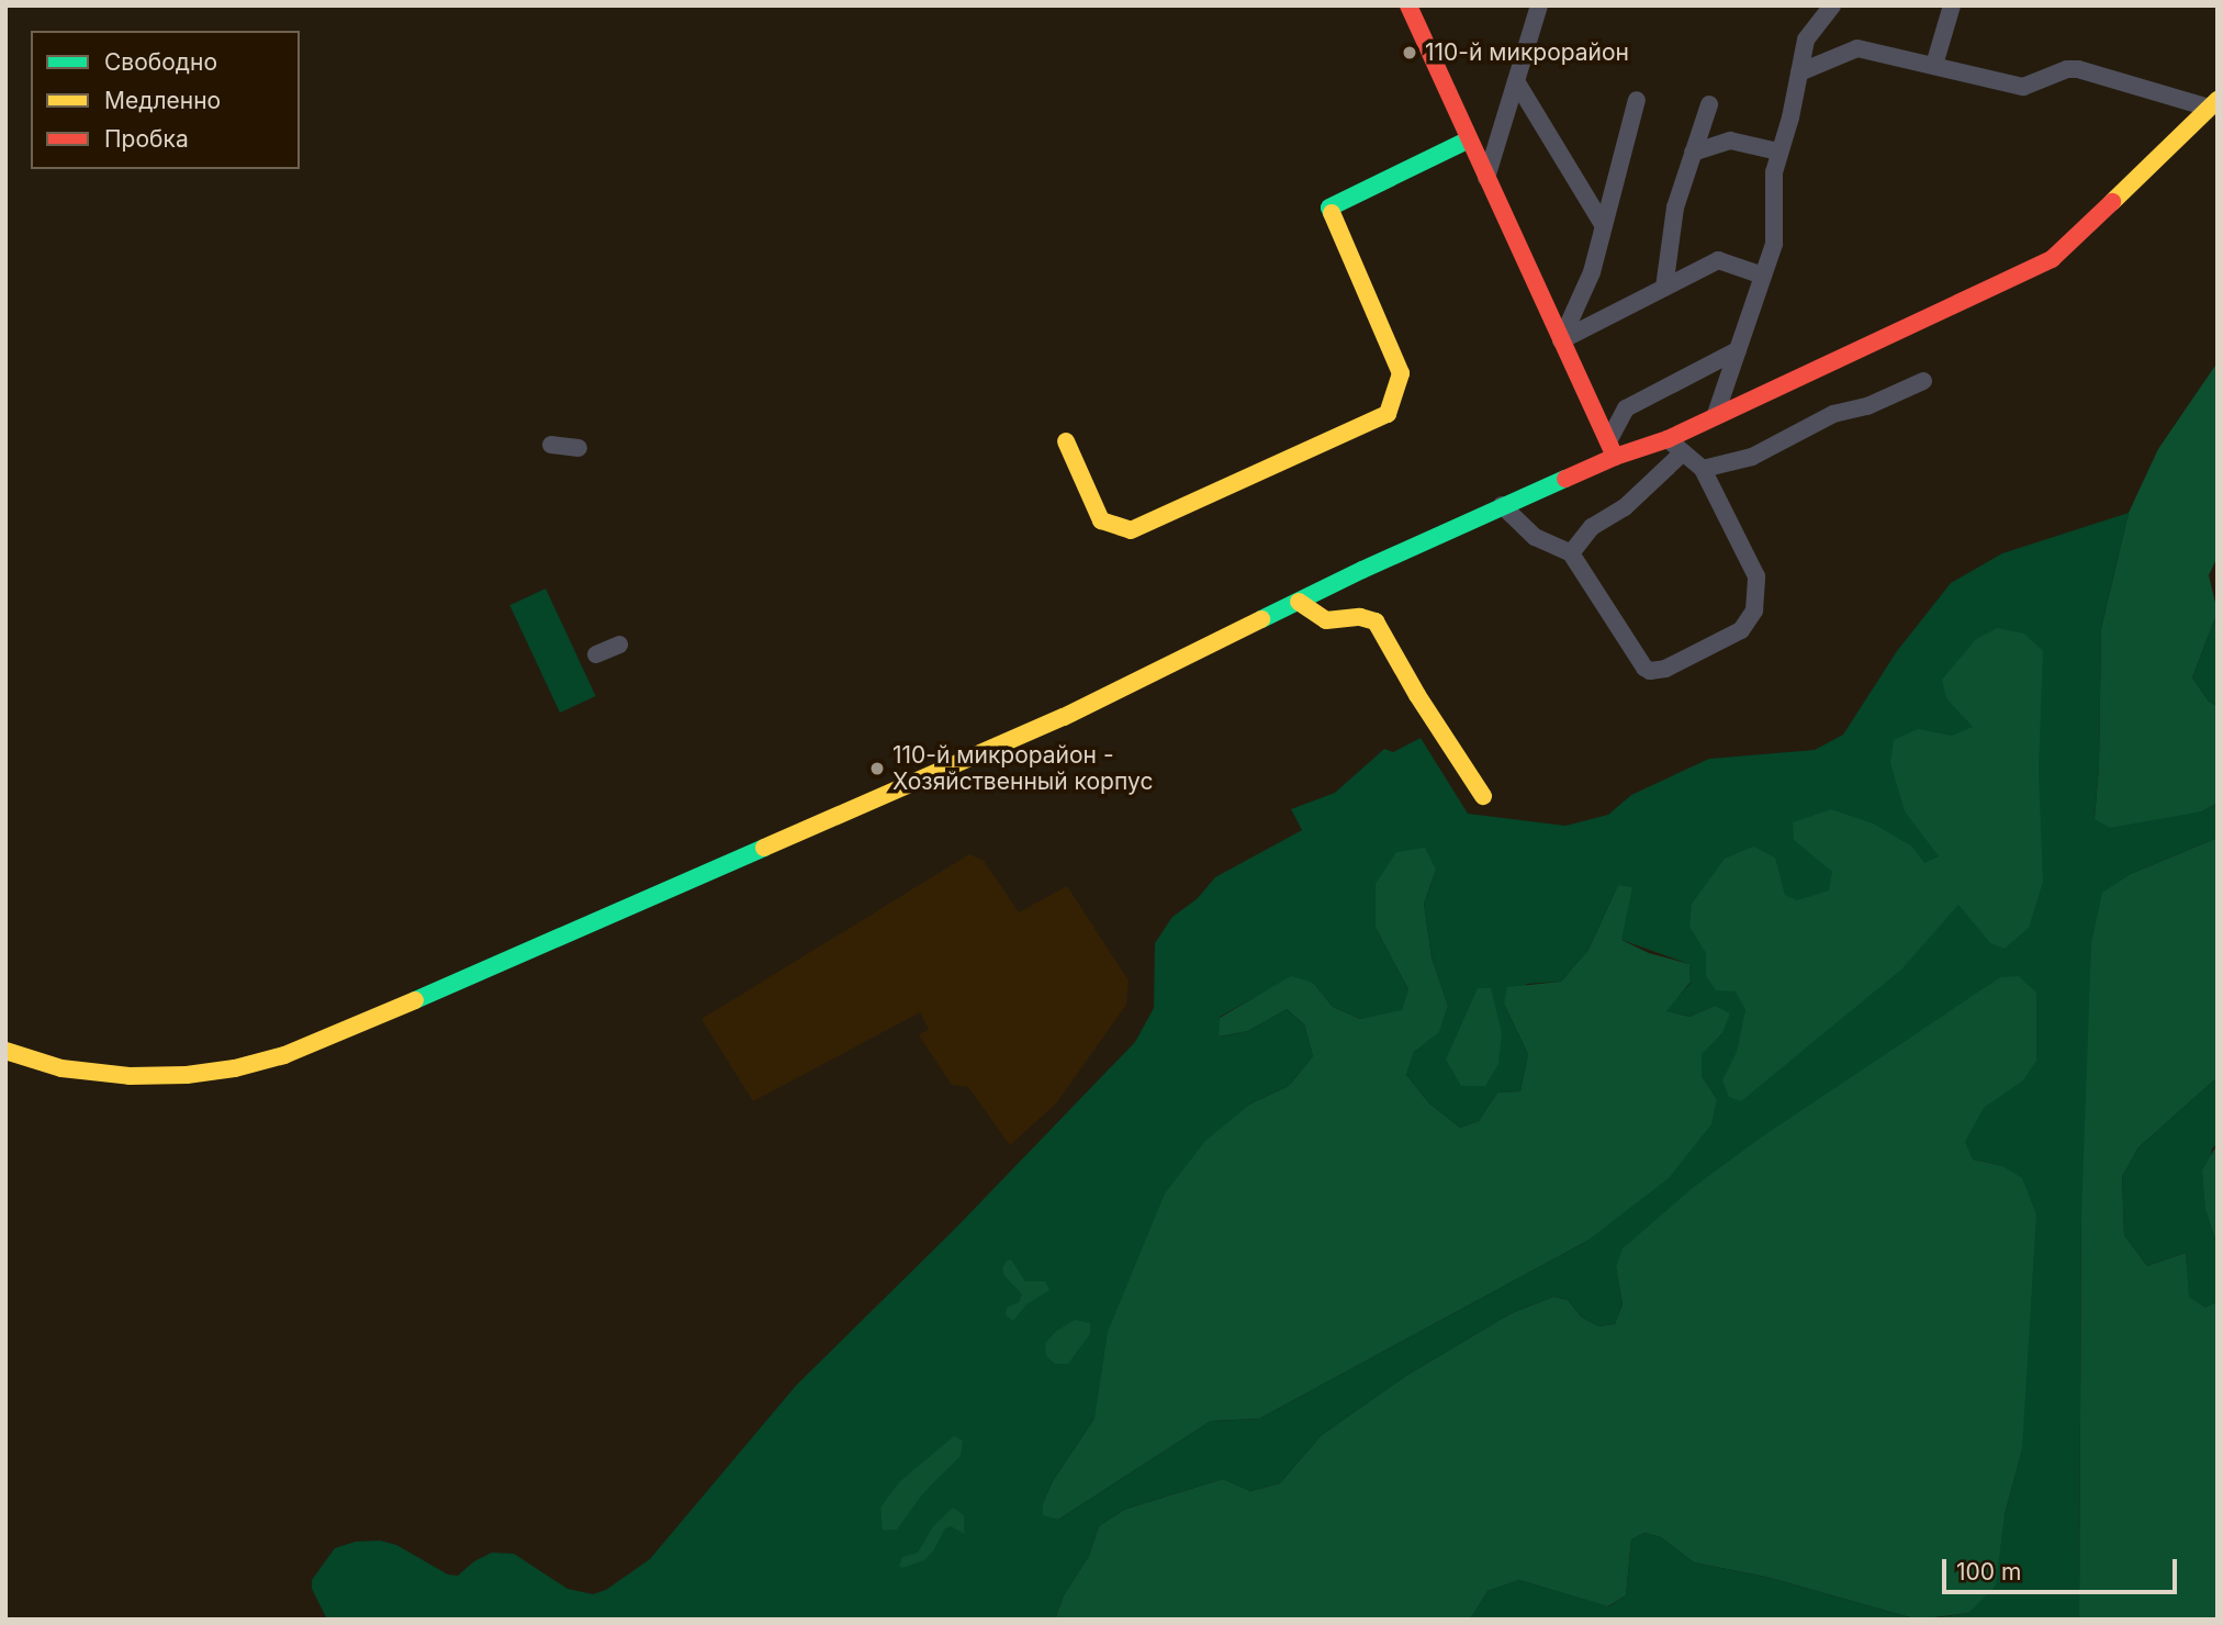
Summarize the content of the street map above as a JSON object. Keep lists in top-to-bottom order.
{
  "places": ["110-й микрорайон", "110-й микрорайон - Хозяйственный корпус"],
  "legend": ["Свободно", "Медленно", "Пробка"],
  "scale_bar": "100 m"
}
